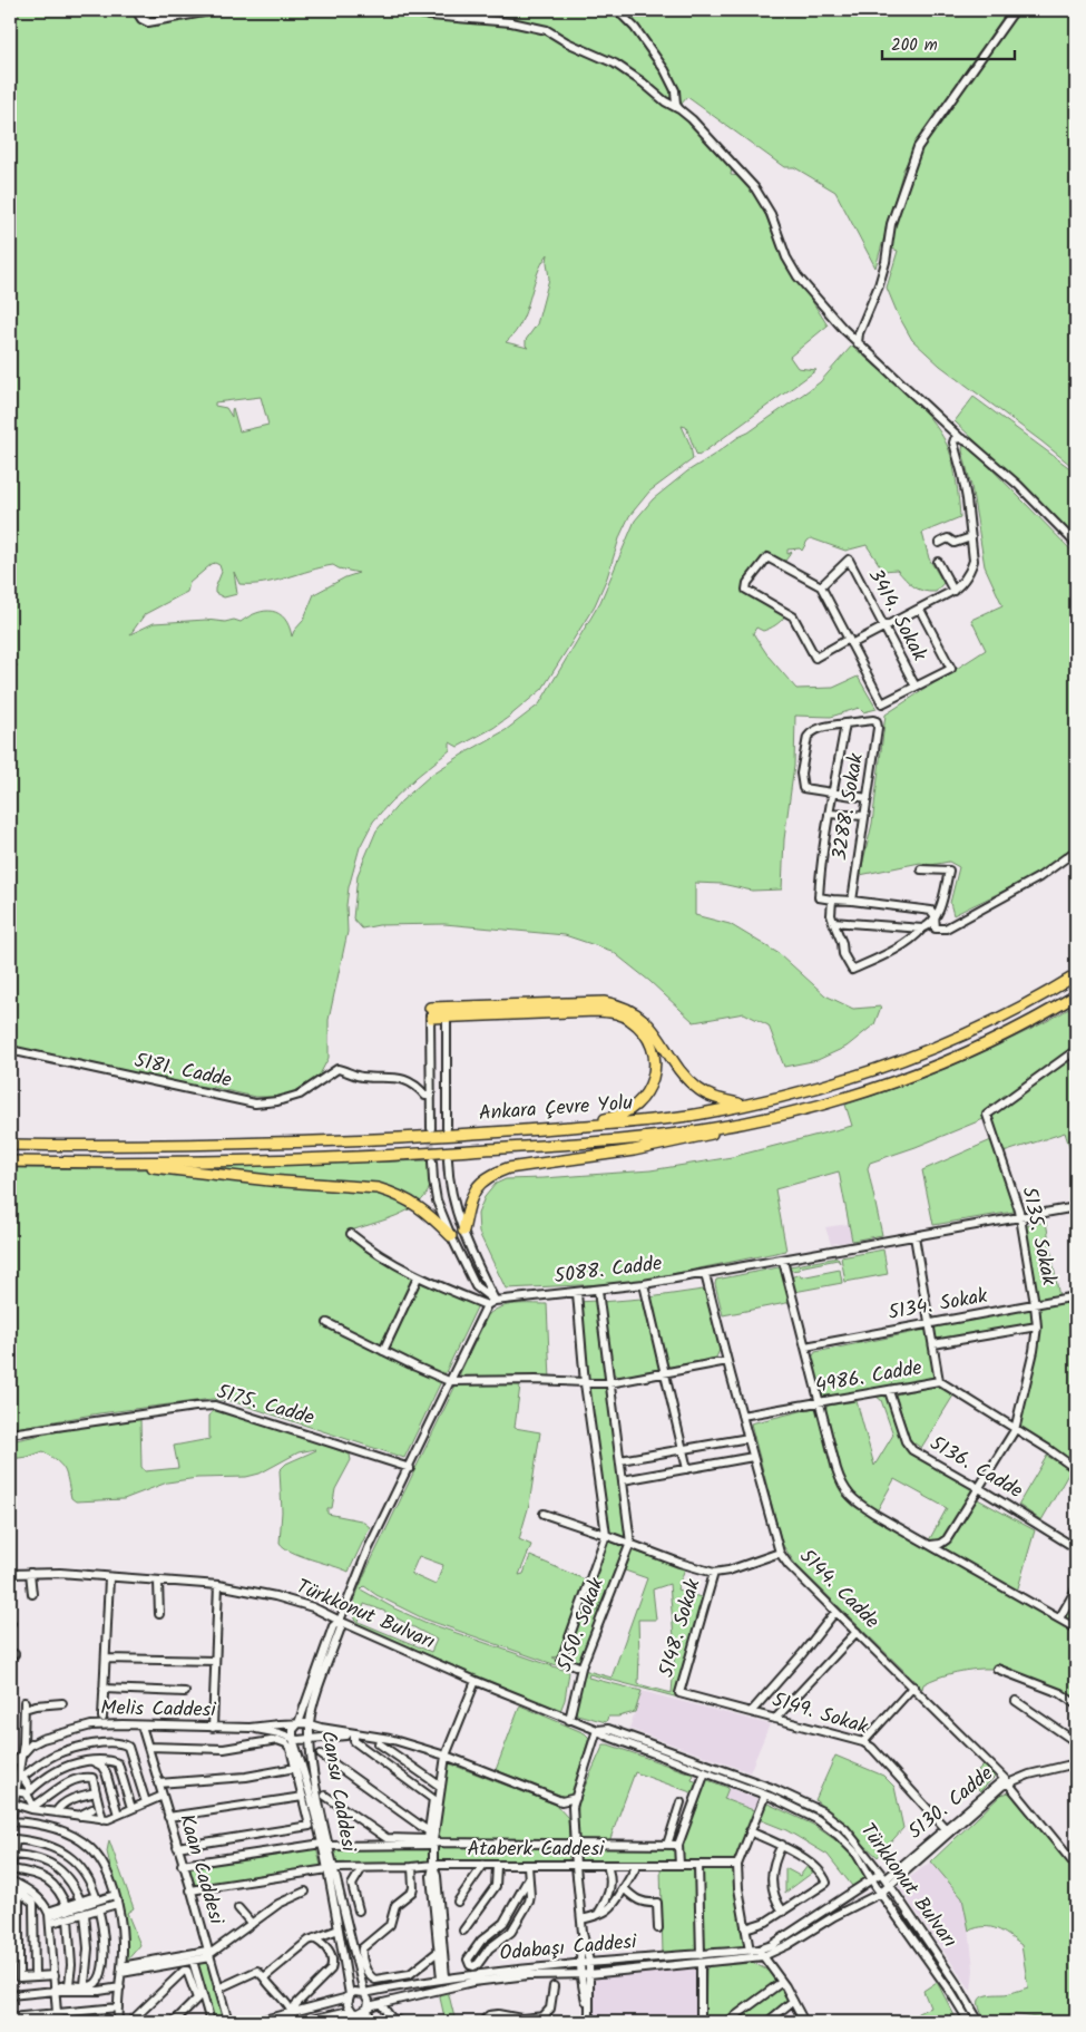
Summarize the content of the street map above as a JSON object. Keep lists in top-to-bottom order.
{
  "streets": {
    "highway": ["Ankara Çevre Yolu"],
    "street": [
      "3414. Sokak",
      "3288. Sokak",
      "5181. Cadde",
      "5135. Sokak",
      "5088. Cadde",
      "5134. Sokak",
      "4986. Cadde",
      "5175. Cadde",
      "5136. Cadde",
      "5144. Cadde",
      "Türkkonut Bulvarı",
      "5150. Sokak",
      "5148. Sokak",
      "Melis Caddesi",
      "5149. Sokak",
      "Cansu Caddesi",
      "5130. Cadde",
      "Ataberk Caddesi",
      "Kaan Caddesi",
      "Odabaşı Caddesi"
    ]
  },
  "crossings": [
    ["5135. Sokak", "5088. Cadde"],
    ["5135. Sokak", "5134. Sokak"],
    ["5135. Sokak", "4986. Cadde"],
    ["5135. Sokak", "5136. Cadde"],
    ["5088. Cadde", "5144. Cadde"],
    ["4986. Cadde", "5136. Cadde"],
    ["4986. Cadde", "5144. Cadde"],
    ["5144. Cadde", "5130. Cadde"],
    ["Türkkonut Bulvarı", "5150. Sokak"],
    ["Türkkonut Bulvarı", "Cansu Caddesi"],
    ["Türkkonut Bulvarı", "5130. Cadde"],
    ["Türkkonut Bulvarı", "Odabaşı Caddesi"],
    ["5148. Sokak", "5149. Sokak"],
    ["Melis Caddesi", "Cansu Caddesi"],
    ["Melis Caddesi", "Kaan Caddesi"],
    ["5149. Sokak", "5130. Cadde"],
    ["Cansu Caddesi", "Ataberk Caddesi"],
    ["Cansu Caddesi", "Odabaşı Caddesi"],
    ["5130. Cadde", "Odabaşı Caddesi"],
    ["Ataberk Caddesi", "Kaan Caddesi"]
  ],
  "scale_bar": "200 m"
}
